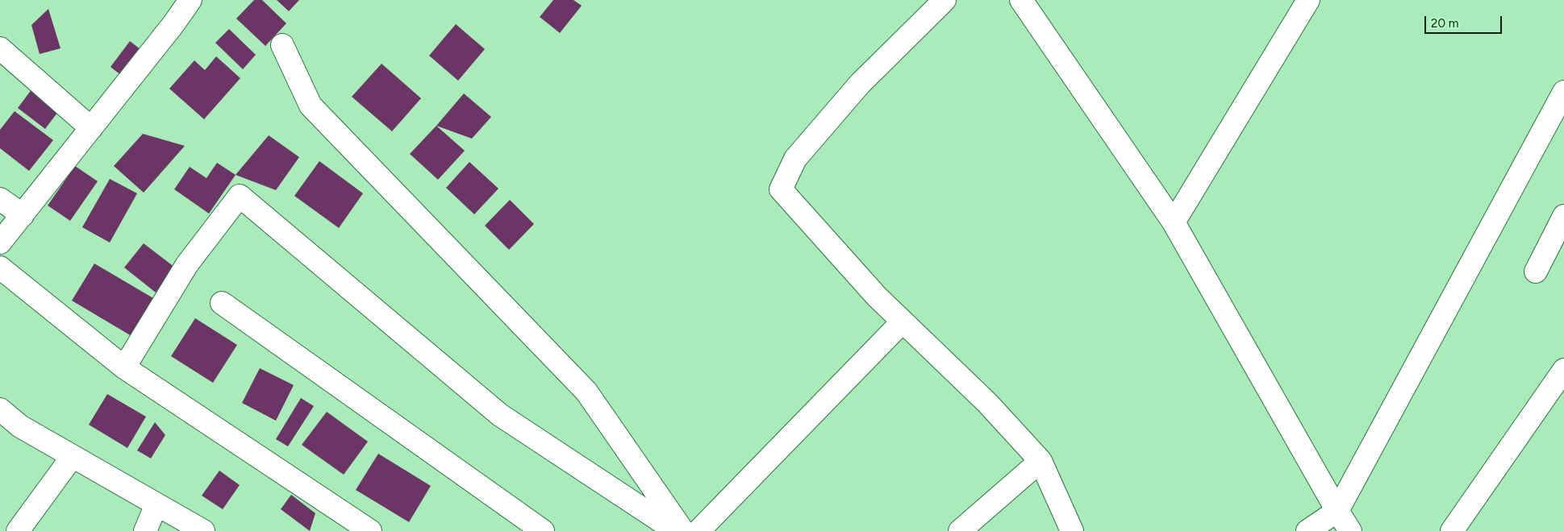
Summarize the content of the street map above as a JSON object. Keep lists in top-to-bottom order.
{
  "scale_bar": "20 m"
}
